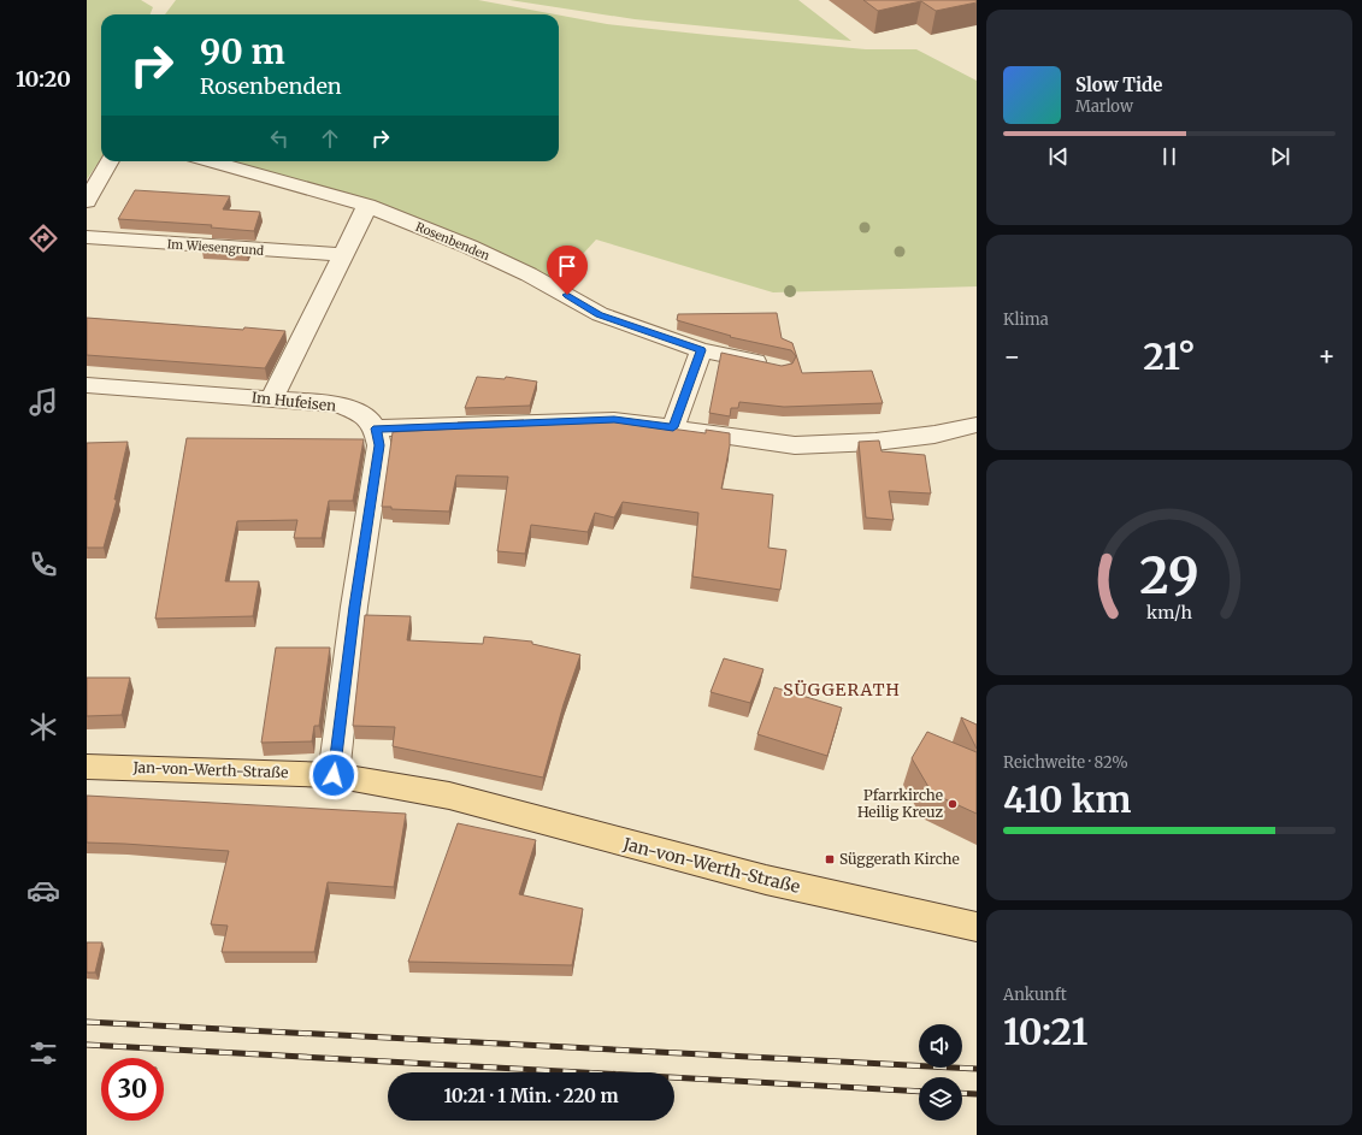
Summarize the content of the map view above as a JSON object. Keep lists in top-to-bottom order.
{
  "streets": {
    "main road": ["Jan-von-Werth-Straße"],
    "street": ["Rosenbenden", "Im Wiesengrund", "Im Hufeisen"]
  },
  "districts": ["SÜGGERATH"],
  "places": {
    "other": ["Pfarrkirche Heilig Kreuz"],
    "transit": ["Süggerath Kirche"]
  },
  "page": {
    "tabs": "10:20",
    "turn": ["90 m", "Rosenbenden"],
    "song": ["Slow Tide", "Marlow"],
    "tile": [
      "Klima",
      ["Reichweite · 82%", "410 km"],
      ["Ankunft", "10:21"]
    ],
    "heat": ["−", "21°", "+"],
    "limit": "30",
    "trip": "10:21 · 1 Min. · 220 m",
    "gauge": ["29", "km/h"]
  }
}
